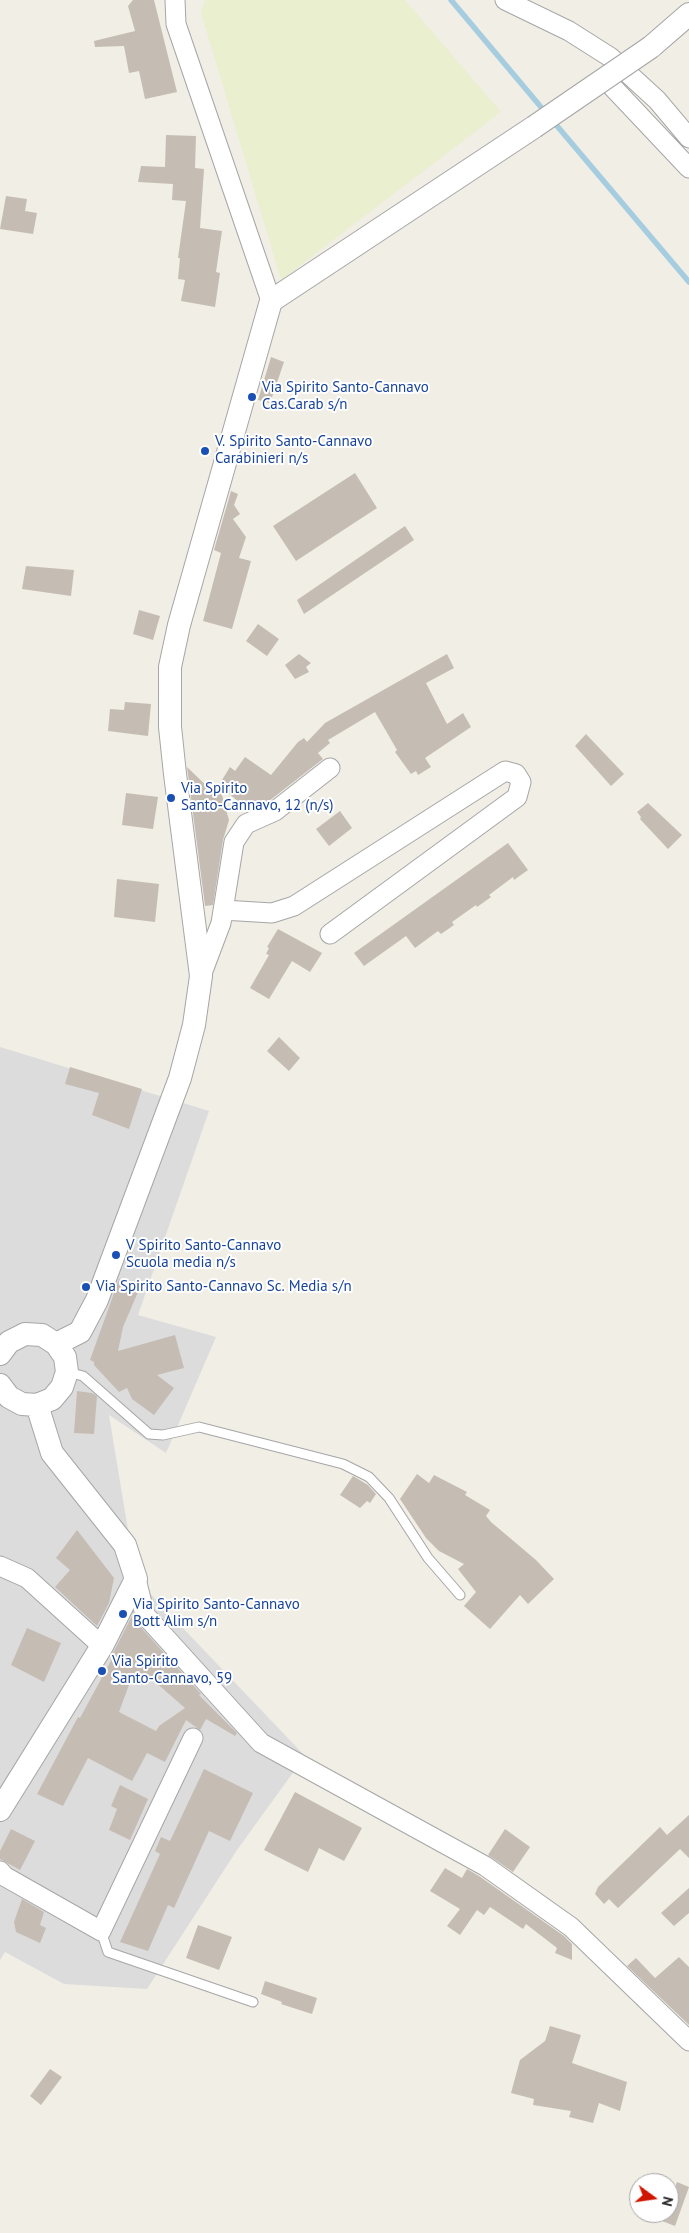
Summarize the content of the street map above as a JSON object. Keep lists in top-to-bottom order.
{
  "places": [
    "Via Spirito Santo-Cannavo Cas.Carab s/n",
    "V. Spirito Santo-Cannavo Carabinieri n/s",
    "Via Spirito Santo-Cannavo, 12 (n/s)",
    "V Spirito Santo-Cannavo Scuola media n/s",
    "Via Spirito Santo-Cannavo Sc. Media s/n",
    "Via Spirito Santo-Cannavo Bott Alim s/n",
    "Via Spirito Santo-Cannavo, 59"
  ],
  "north": "right"
}
